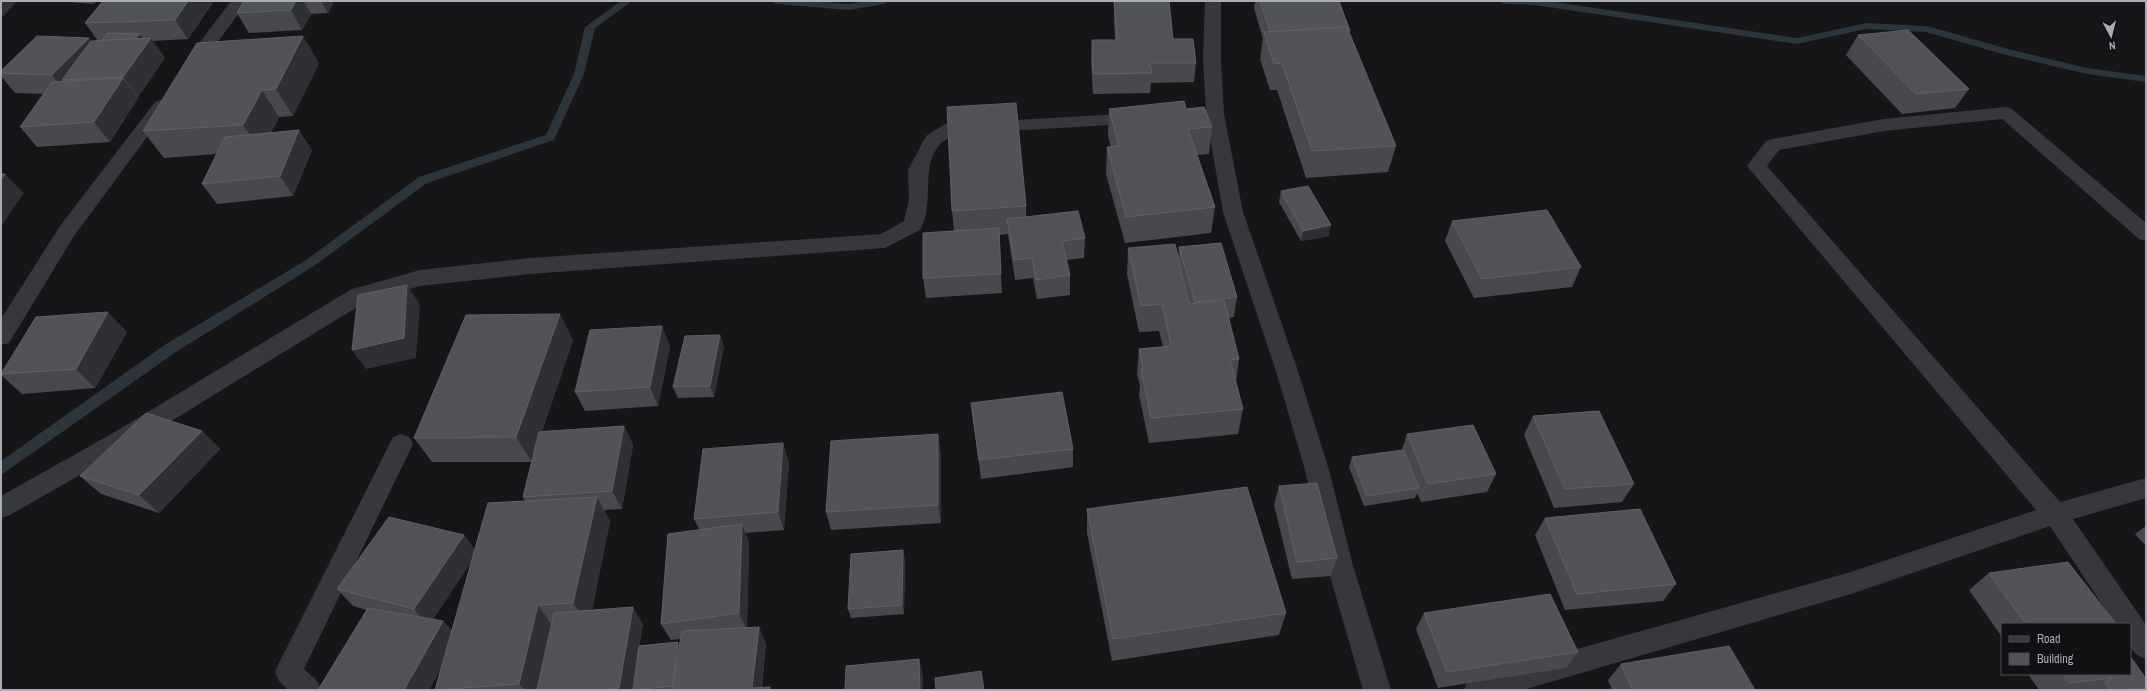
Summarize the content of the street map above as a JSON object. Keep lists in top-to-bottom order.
{
  "legend": ["Road", "Building"],
  "north": "bottom"
}
